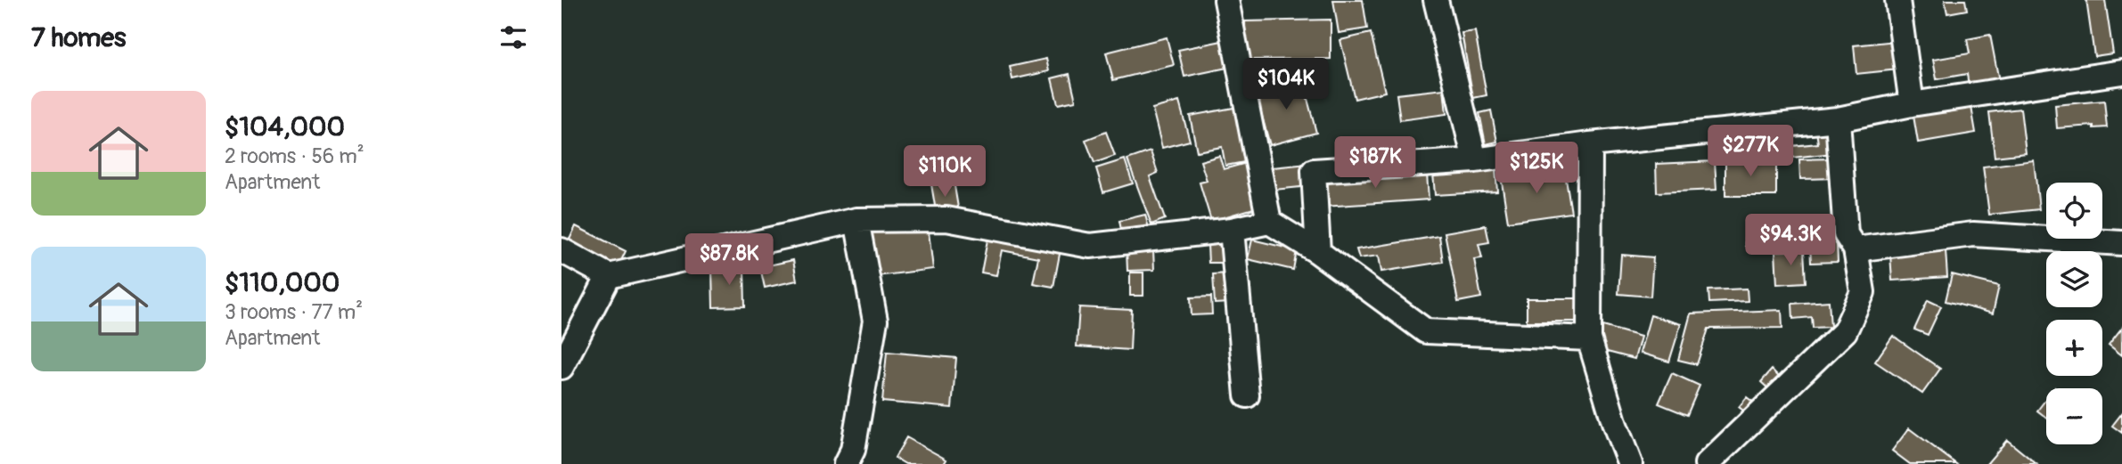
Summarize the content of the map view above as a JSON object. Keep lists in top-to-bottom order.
{
  "page": {
    "heading": "7 homes",
    "price": [
      "$104K",
      "$277K",
      "$187K",
      "$125K",
      "$110K",
      "$94.3K",
      "$87.8K"
    ],
    "list": [
      {
        "name": "$104,000",
        "note": "2 rooms · 56 m² · Apartment"
      },
      {
        "name": "$110,000",
        "note": "3 rooms · 77 m² · Apartment"
      }
    ],
    "map_buttons": ["+", "−"]
  }
}
